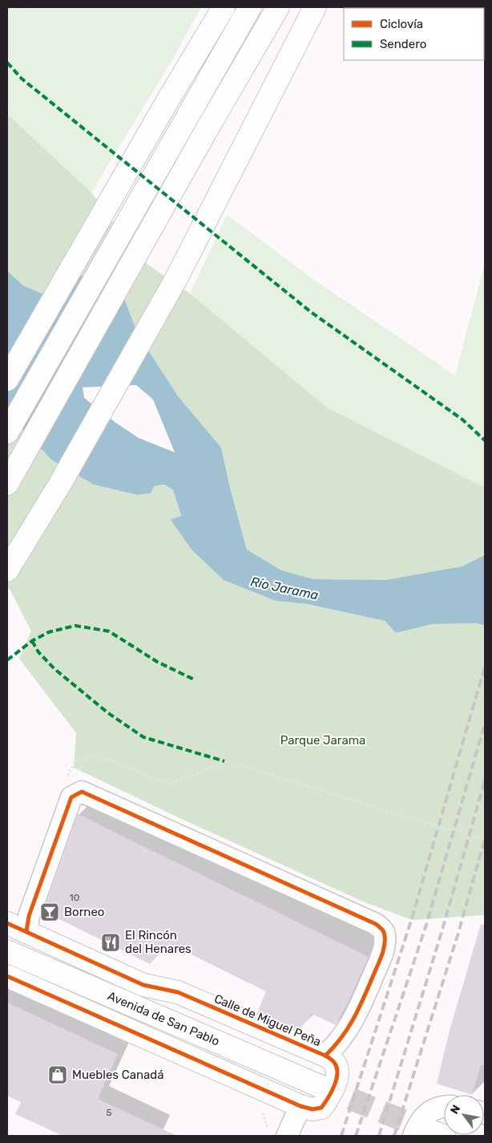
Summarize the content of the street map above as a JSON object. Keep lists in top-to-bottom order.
{
  "streets": {
    "main road": ["Avenida de San Pablo", "Calle de Miguel Peña"]
  },
  "water": ["Río Jarama"],
  "parks": ["Parque Jarama"],
  "places": {
    "bar": ["Borneo"],
    "restaurant": ["El Rincón del Henares"],
    "shop": ["Muebles Canadá"]
  },
  "house_numbers": ["10", "5"],
  "legend": ["Ciclovía", "Sendero"],
  "north": "top left"
}
